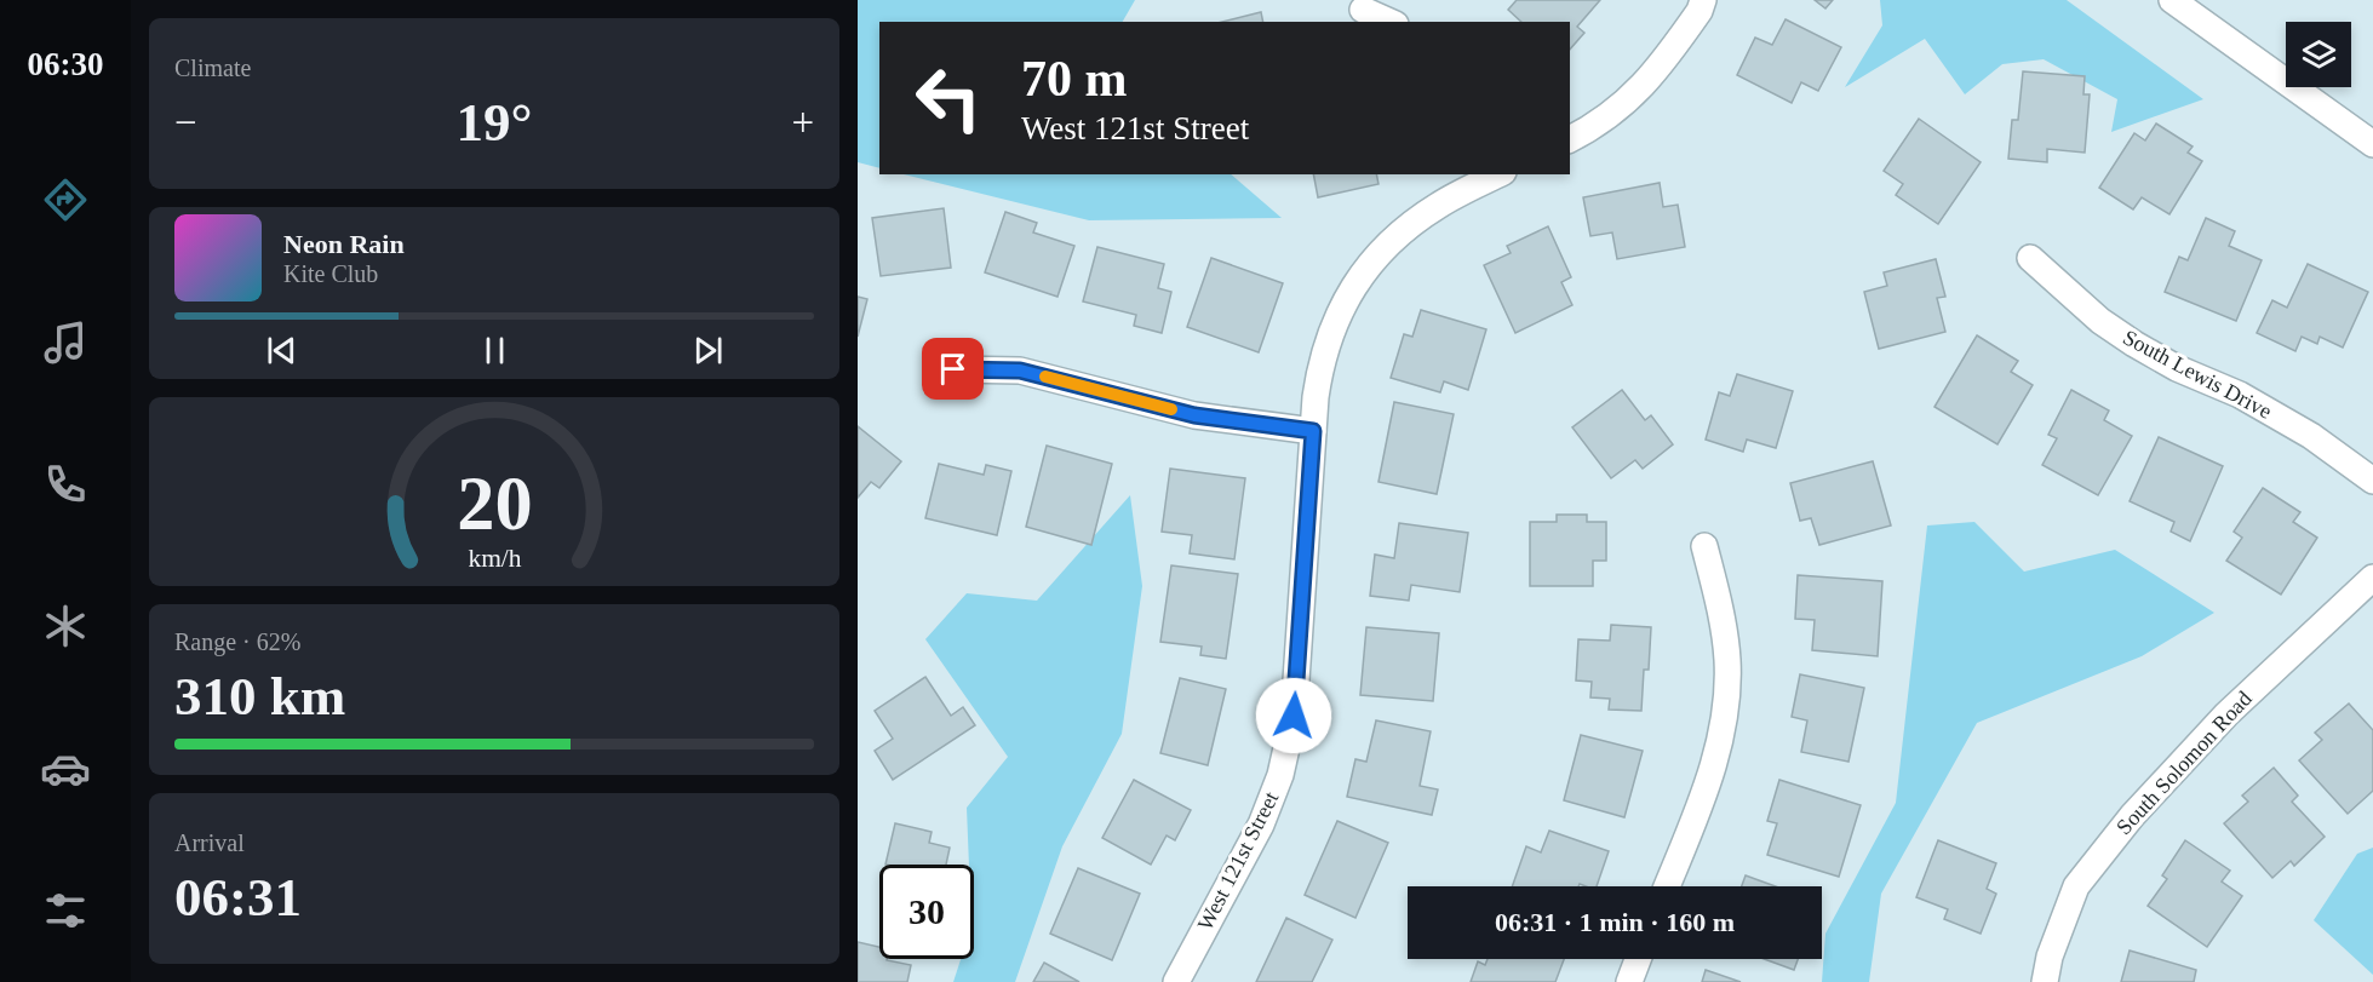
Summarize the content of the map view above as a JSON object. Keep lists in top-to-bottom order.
{
  "streets": {
    "street": ["South Lewis Drive", "South Solomon Road", "West 121st Street"]
  },
  "page": {
    "tabs": "06:30",
    "tile": [
      "Climate",
      ["Range · 62%", "310 km"],
      ["Arrival", "06:31"]
    ],
    "turn": ["70 m", "West 121st Street"],
    "heat": ["−", "19°", "+"],
    "song": ["Neon Rain", "Kite Club"],
    "limit": "30",
    "trip": "06:31 · 1 min · 160 m",
    "gauge": ["20", "km/h"]
  }
}
